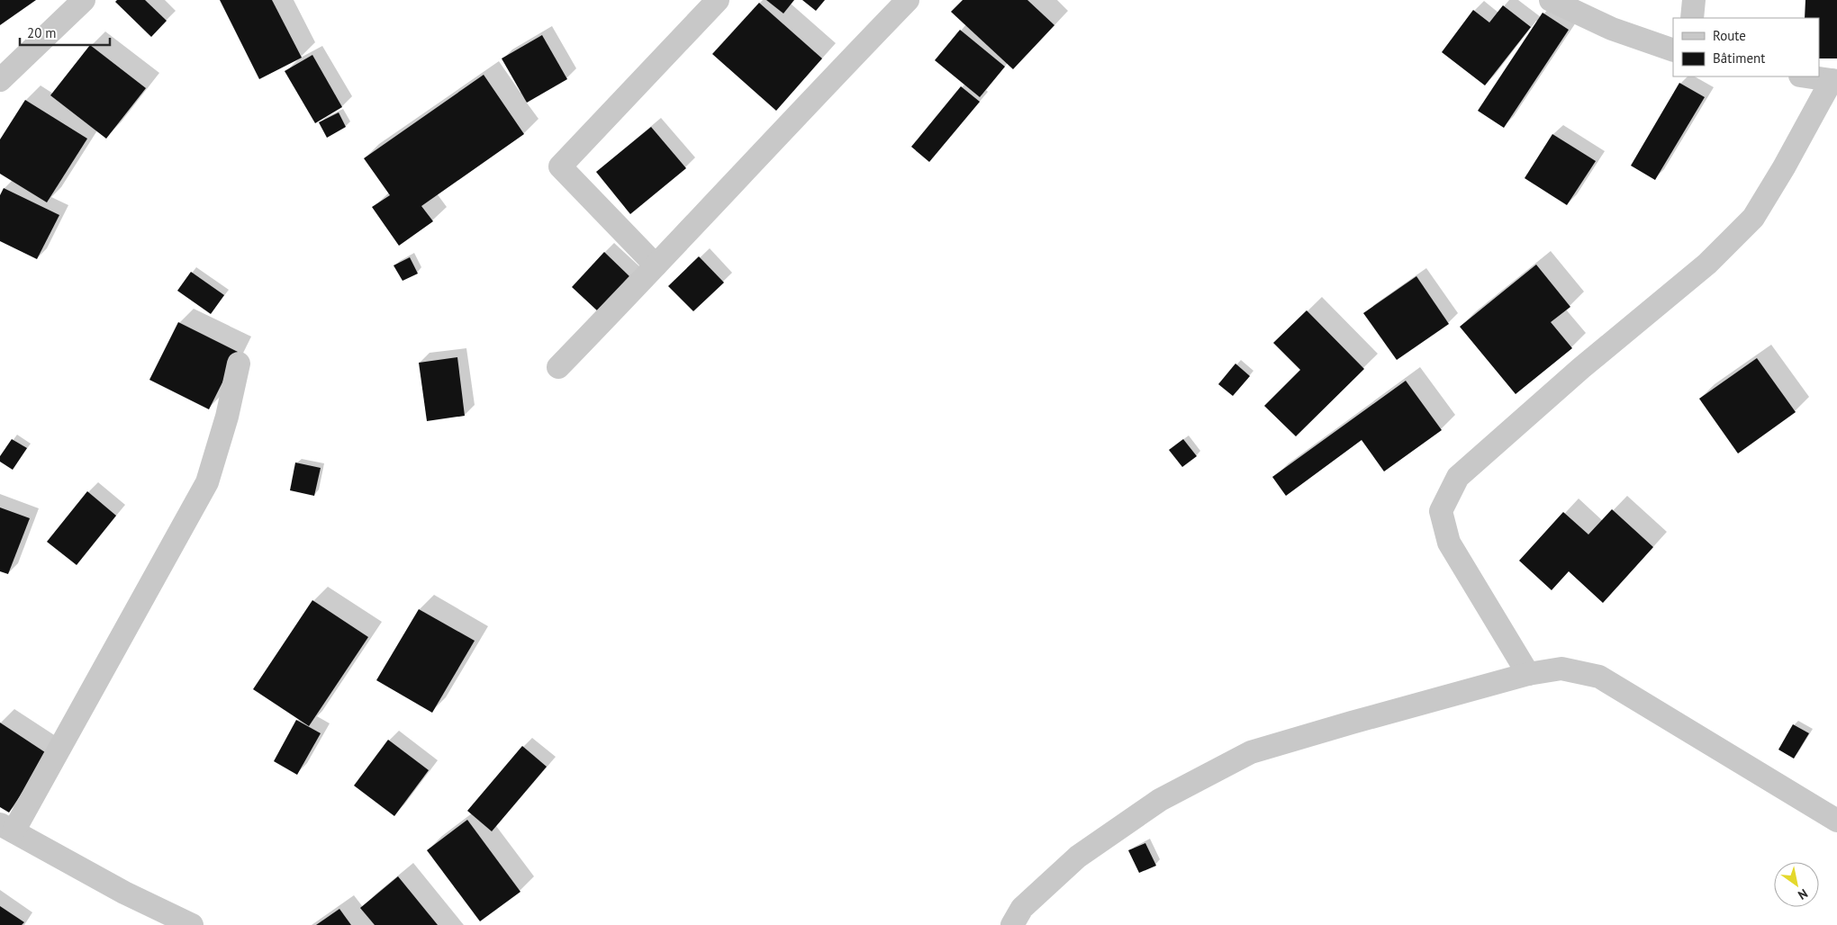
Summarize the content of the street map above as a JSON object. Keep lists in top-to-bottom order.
{
  "legend": ["Route", "Bâtiment"],
  "scale_bar": "20 m",
  "north": "bottom right"
}
